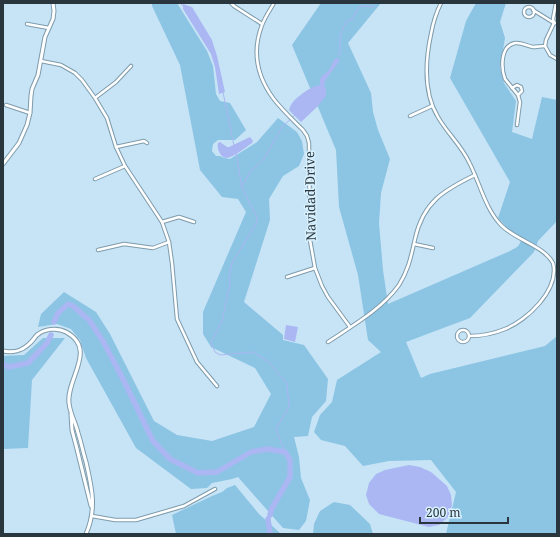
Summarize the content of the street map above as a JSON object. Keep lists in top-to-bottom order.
{
  "streets": {
    "street": ["Navidad Drive"]
  },
  "scale_bar": "200 m"
}
